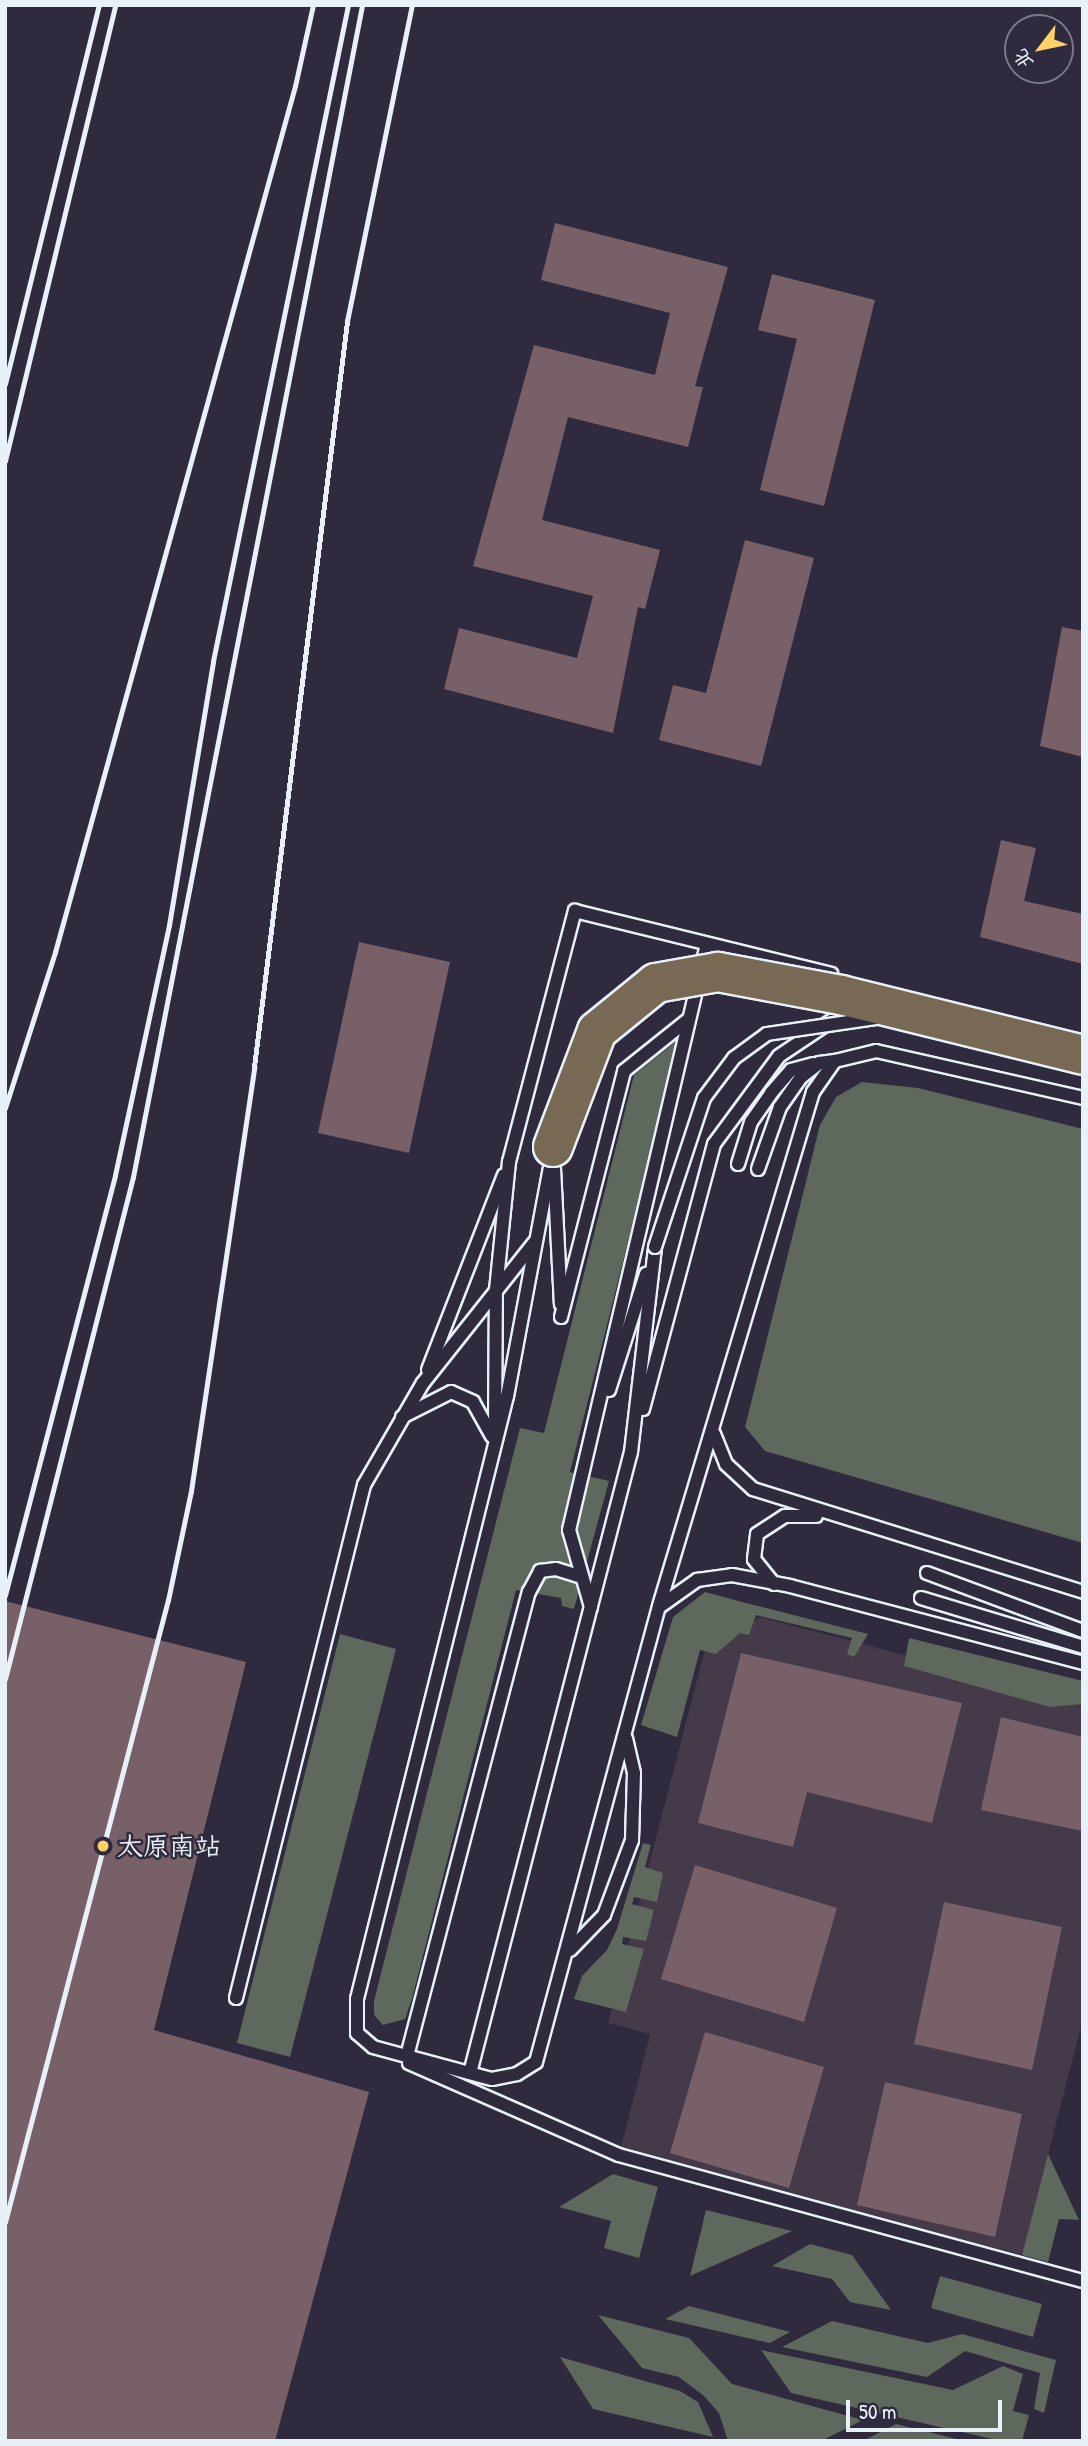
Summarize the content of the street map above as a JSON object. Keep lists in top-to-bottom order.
{
  "places": ["太原南站"],
  "scale_bar": "50 m",
  "north": "bottom left"
}
